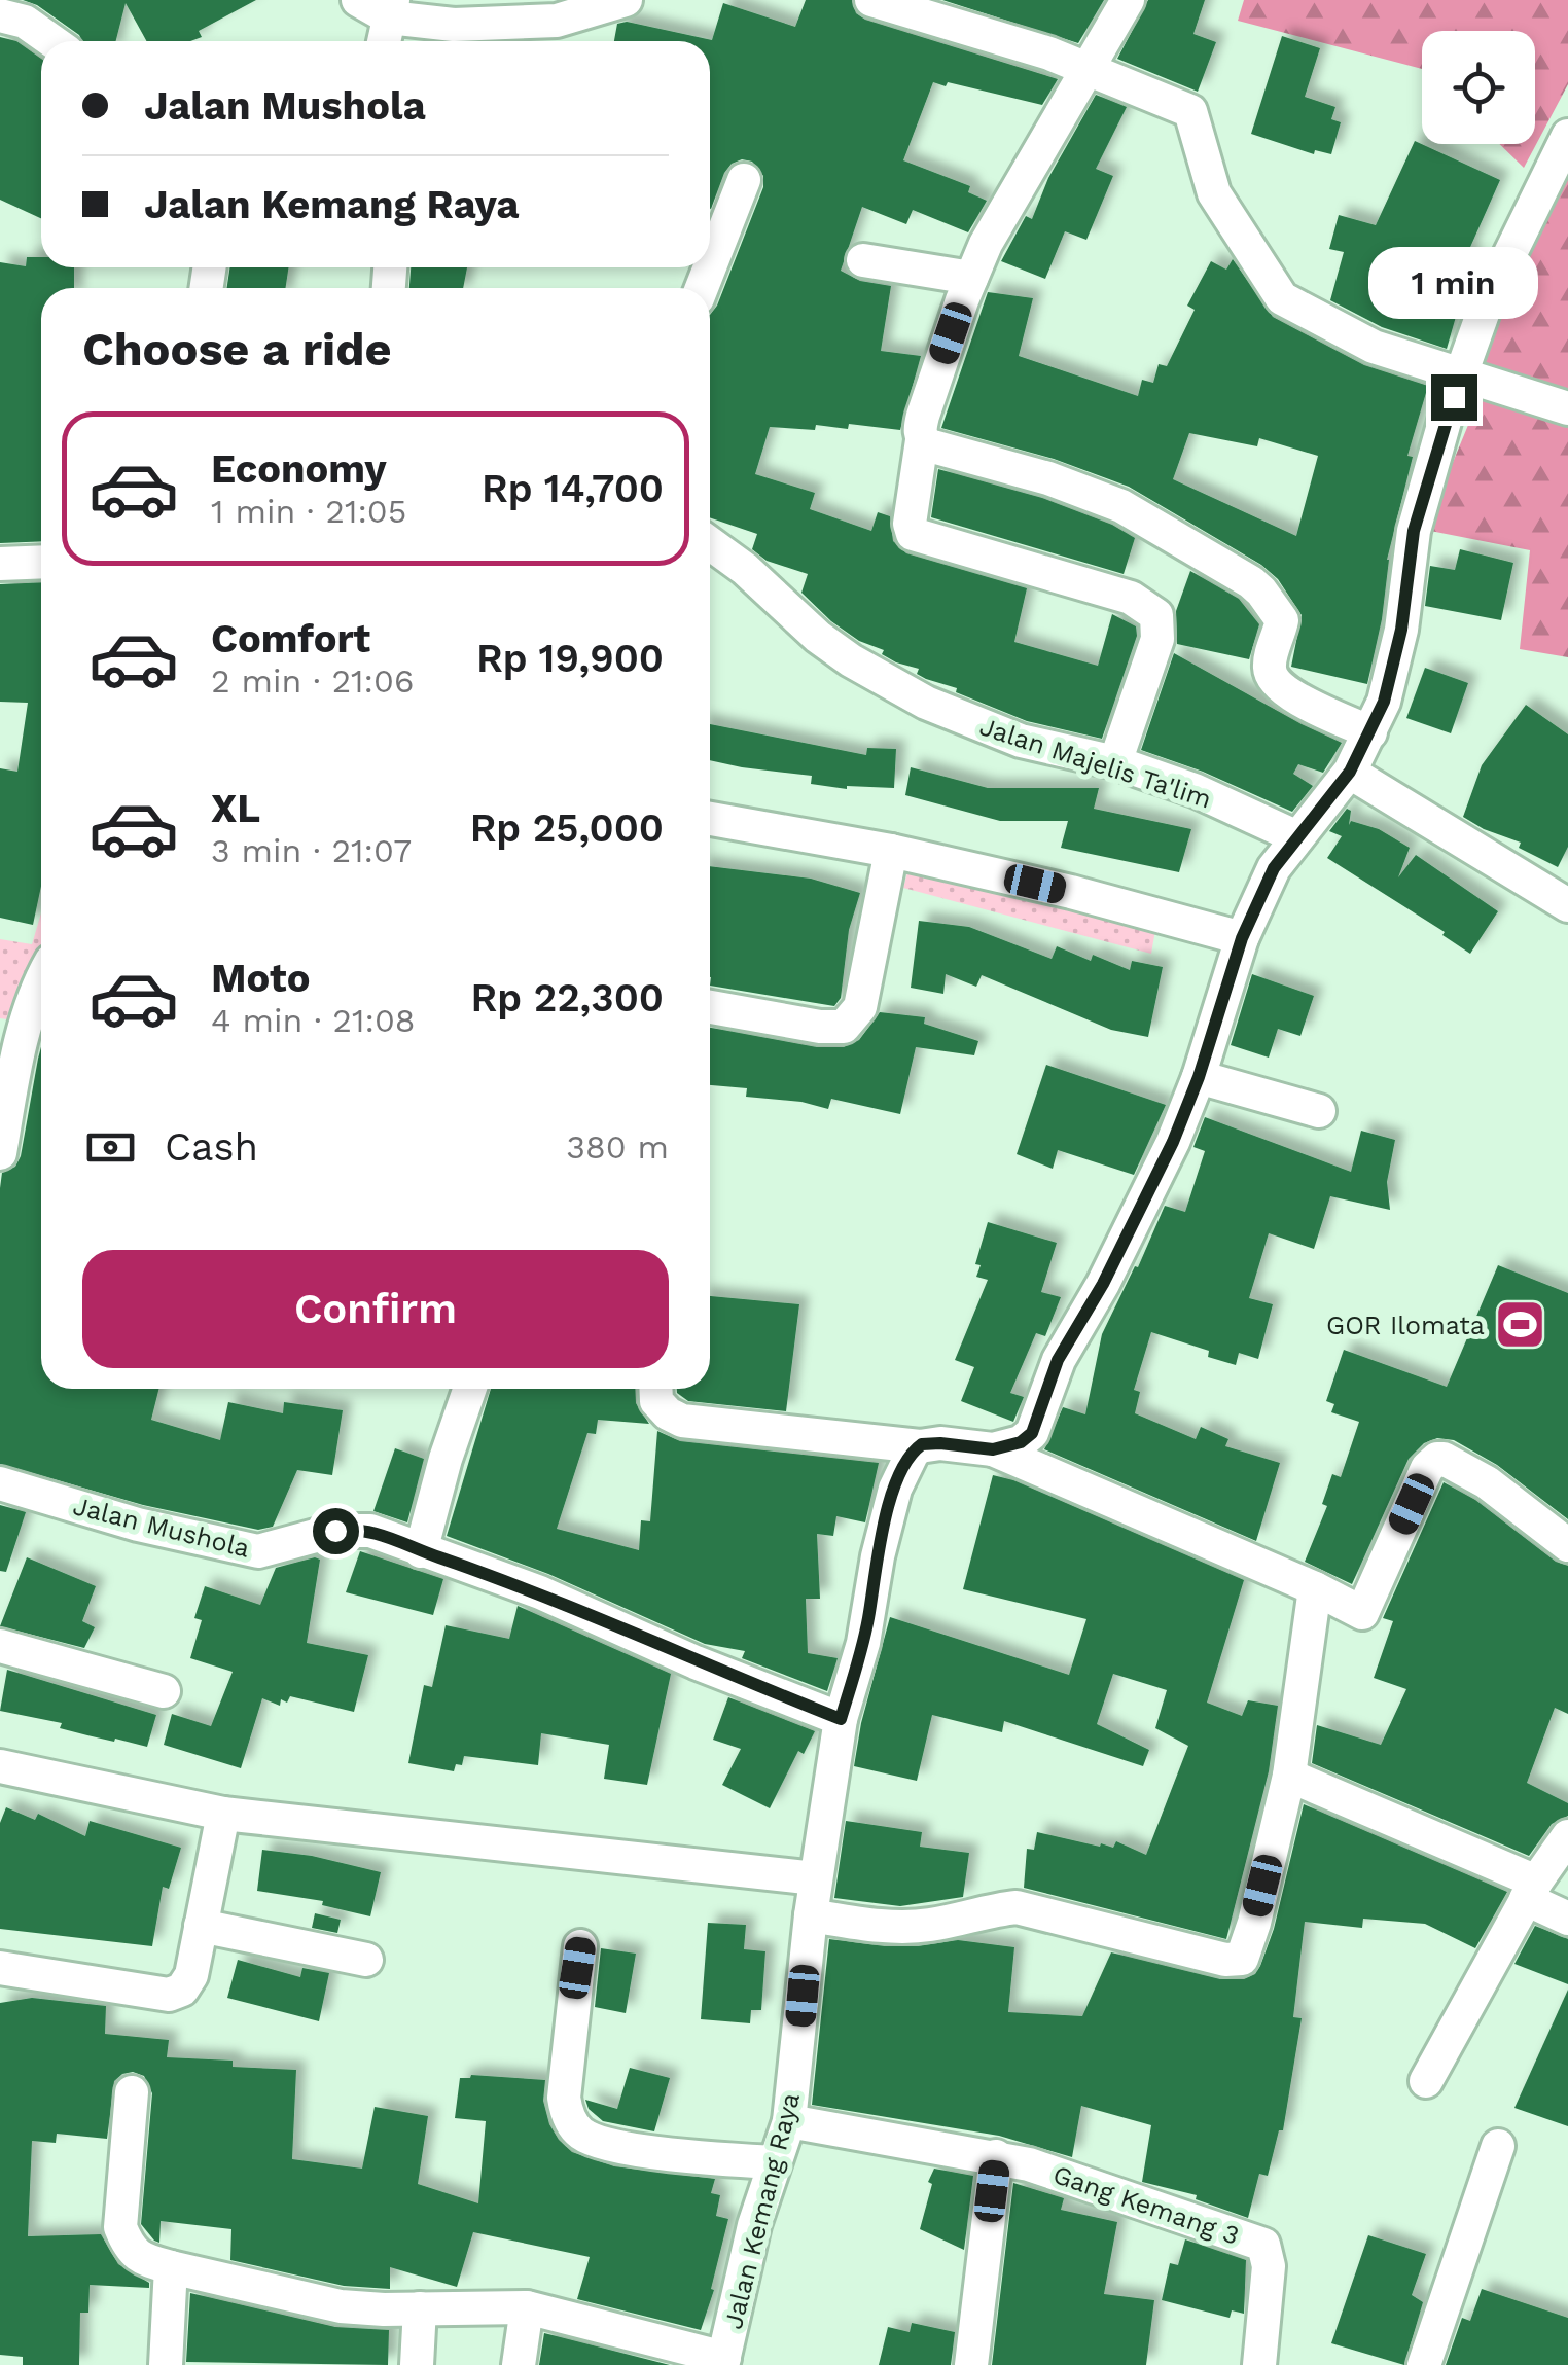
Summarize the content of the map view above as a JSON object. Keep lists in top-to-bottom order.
{
  "streets": {
    "street": [
      "Jalan Majelis Ta'lim",
      "Jalan Mushola",
      "Gang Kemang 3",
      "Jalan Kemang Raya"
    ]
  },
  "crossings": [
    ["Jalan Mushola", "Jalan Kemang Raya"],
    ["Gang Kemang 3", "Jalan Kemang Raya"]
  ],
  "places": {
    "sports": ["GOR Ilomata"]
  },
  "page": {
    "banner": ["Jalan Mushola", "Jalan Kemang Raya"],
    "bubble": "1 min",
    "heading": "Choose a ride",
    "list": [
      {
        "name": "Economy",
        "note": "1 min · 21:05",
        "value": "Rp 14,700"
      },
      {
        "name": "Comfort",
        "note": "2 min · 21:06",
        "value": "Rp 19,900"
      },
      {
        "name": "XL",
        "note": "3 min · 21:07",
        "value": "Rp 25,000"
      },
      {
        "name": "Moto",
        "note": "4 min · 21:08",
        "value": "Rp 22,300"
      }
    ],
    "pay": ["Cash", "380 m"],
    "buttons": "Confirm"
  }
}
